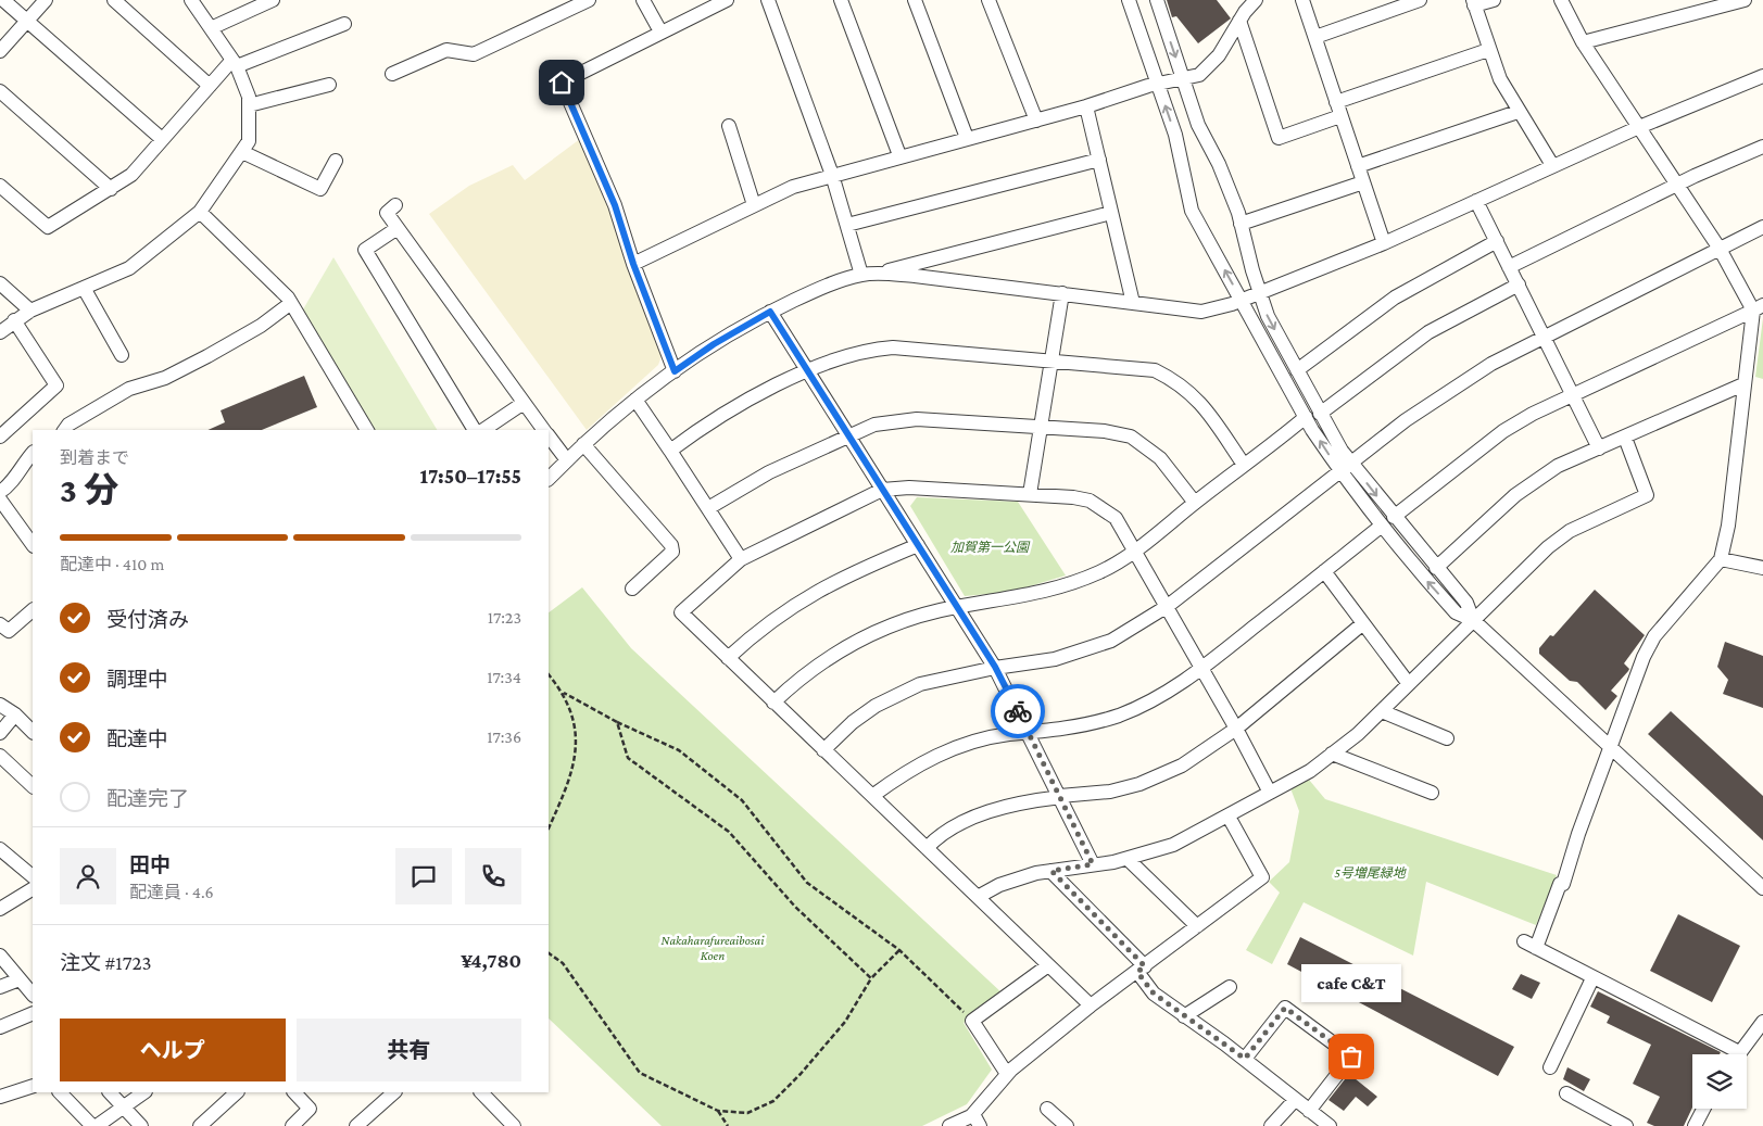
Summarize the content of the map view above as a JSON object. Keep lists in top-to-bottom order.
{
  "parks": ["加賀第一公園", "5号増尾緑地", "Nakaharafureaibosai Koen"],
  "places": ["cafe C&T"],
  "page": {
    "heading": ["3 分", "到着まで", "17:50–17:55"],
    "panel": [
      "田中",
      "配達員 · 4.6",
      "注文 #1723",
      "¥4,780"
    ],
    "bar": "配達中 · 410 m",
    "list": [
      ["受付済み", "17:23"],
      ["調理中", "17:34"],
      ["配達中", "17:36"],
      "配達完了"
    ],
    "bubble": "cafe C&T",
    "buttons": ["ヘルプ", "共有"]
  }
}
